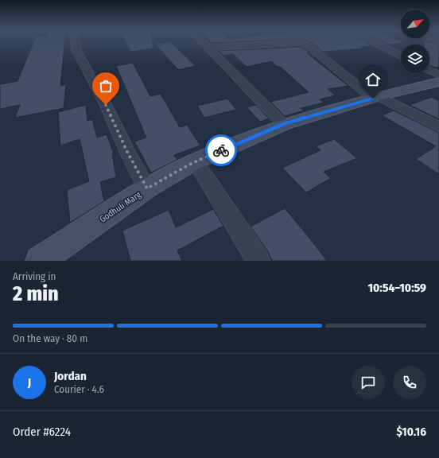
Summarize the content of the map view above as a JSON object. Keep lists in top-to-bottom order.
{
  "streets": {
    "main road": ["Godhuli Marg"]
  },
  "north": "top right",
  "page": {
    "heading": ["2 min", "Arriving in", "10:54–10:59"],
    "panel": [
      "Jordan",
      "Courier · 4.6",
      "Order #6224",
      "$10.16"
    ],
    "bar": "On the way · 80 m",
    "round": "J"
  }
}
